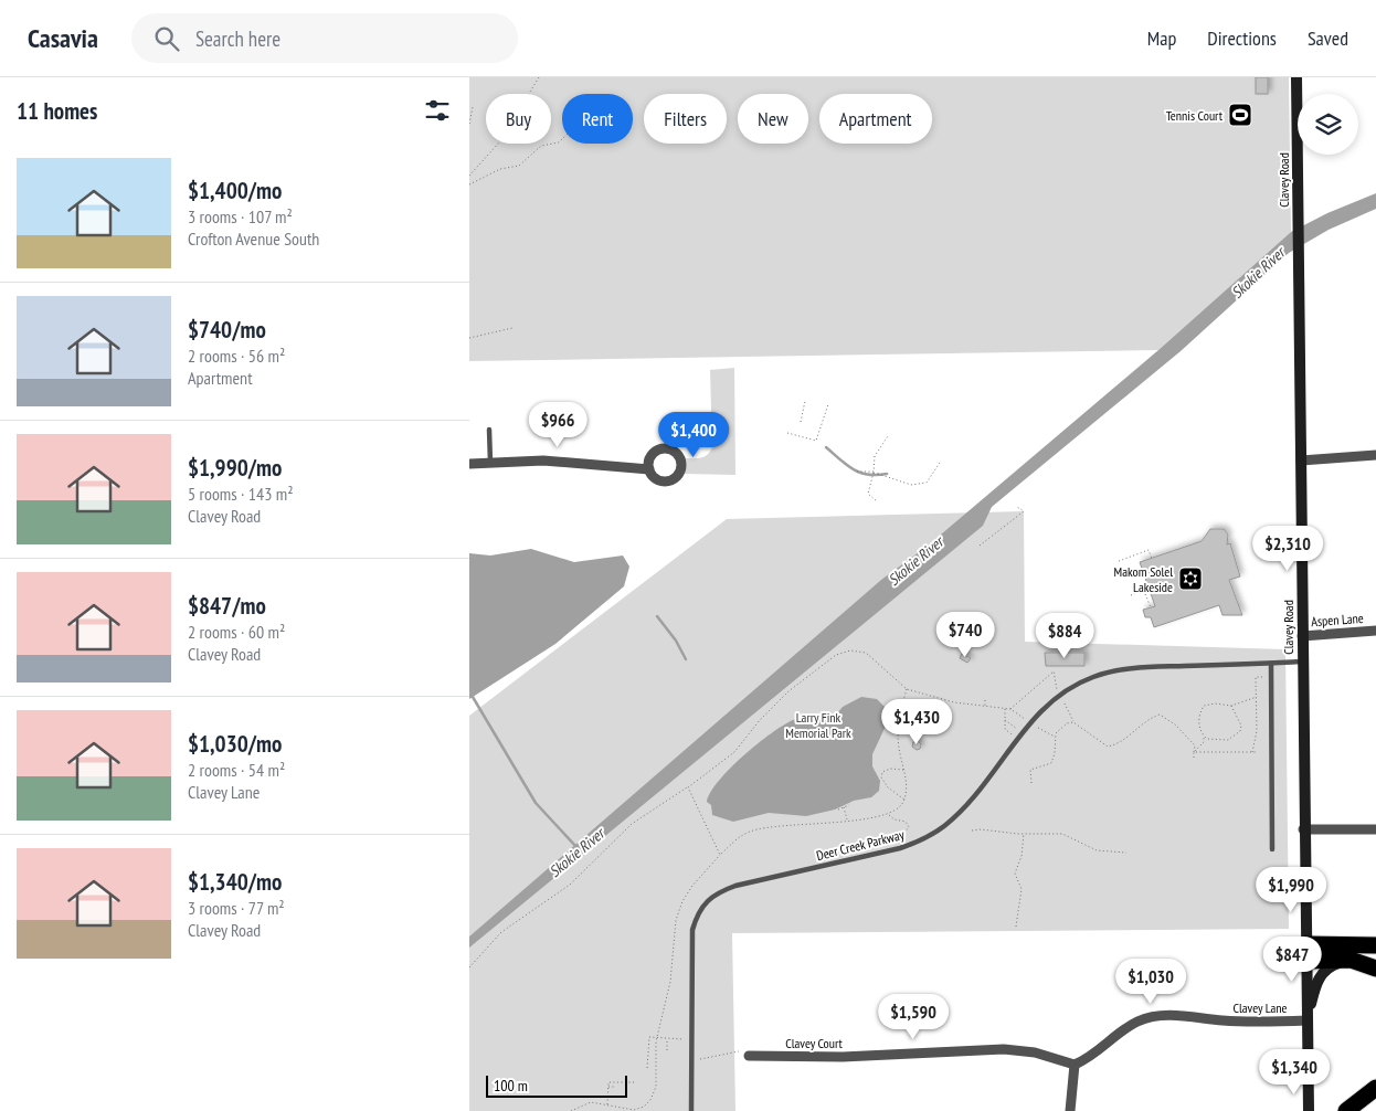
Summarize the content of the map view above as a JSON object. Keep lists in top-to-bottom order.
{
  "streets": {
    "main road": ["Clavey Road"],
    "street": ["Aspen Lane", "Clavey Lane", "Clavey Court"],
    "lane": ["Deer Creek Parkway"]
  },
  "crossings": [
    ["Clavey Road", "Aspen Lane"],
    ["Clavey Road", "Deer Creek Parkway"],
    ["Clavey Road", "Clavey Lane"],
    ["Clavey Lane", "Clavey Court"]
  ],
  "water": ["Skokie River"],
  "parks": ["Larry Fink Memorial Park"],
  "places": {
    "sports": ["Tennis Court"],
    "synagogue": ["Makom Solel Lakeside"]
  },
  "scale_bar": "100 m",
  "page": {
    "header": "Casavia",
    "search": "Search here",
    "nav": ["Map", "Directions", "Saved"],
    "heading": "11 homes",
    "chip": [
      "Buy",
      "Rent",
      "Filters",
      "New",
      "Apartment"
    ],
    "list": [
      {
        "name": "$1,400/mo",
        "note": "3 rooms · 107 m² · Crofton Avenue South"
      },
      {
        "name": "$740/mo",
        "note": "2 rooms · 56 m² · Apartment"
      },
      {
        "name": "$1,990/mo",
        "note": "5 rooms · 143 m² · Clavey Road"
      },
      {
        "name": "$847/mo",
        "note": "2 rooms · 60 m² · Clavey Road"
      },
      {
        "name": "$1,030/mo",
        "note": "2 rooms · 54 m² · Clavey Lane"
      },
      {
        "name": "$1,340/mo",
        "note": "3 rooms · 77 m² · Clavey Road"
      }
    ],
    "price": [
      "$966",
      "$1,400",
      "$2,310",
      "$740",
      "$884",
      "$1,430",
      "$1,990",
      "$847",
      "$1,030",
      "$1,590",
      "$1,340"
    ],
    "scale": "100 m"
  }
}
